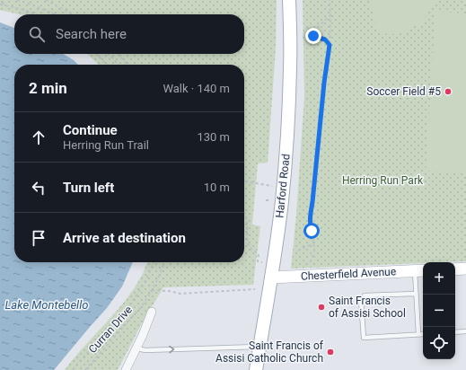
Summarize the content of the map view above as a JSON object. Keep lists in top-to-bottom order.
{
  "streets": {
    "main road": ["Harford Road"],
    "street": ["Chesterfield Avenue"],
    "path": ["Curran Drive"]
  },
  "crossings": [
    ["Harford Road", "Chesterfield Avenue"]
  ],
  "water": ["Lake Montebello"],
  "parks": ["Herring Run Park"],
  "places": ["Soccer Field #5", "Saint Francis of Assisi School", "Saint Francis of Assisi Catholic Church"],
  "page": {
    "search": "Search here",
    "heading": ["2 min", "Walk · 140 m"],
    "list": [
      ["Continue", "Herring Run Trail", "130 m"],
      ["Turn left", "10 m"],
      "Arrive at destination"
    ],
    "map_buttons": ["+", "−"]
  }
}
